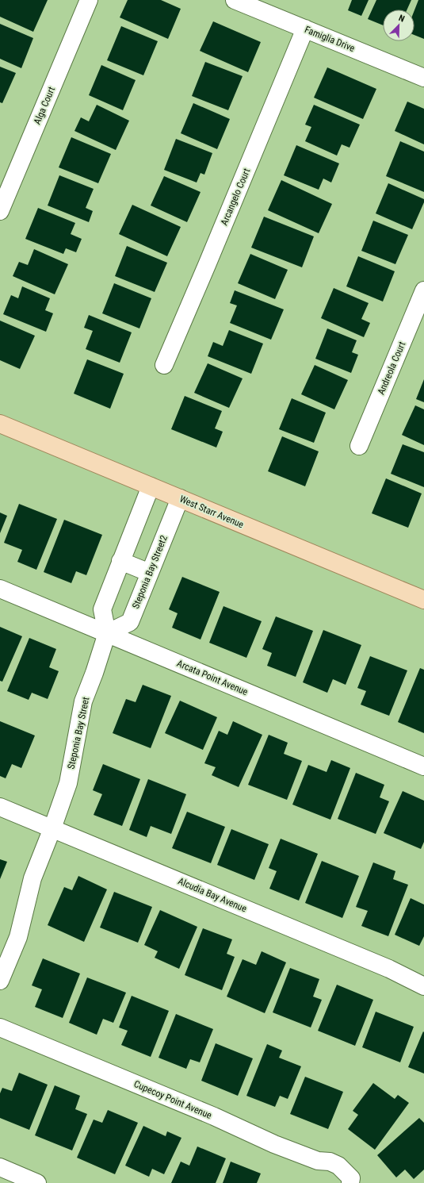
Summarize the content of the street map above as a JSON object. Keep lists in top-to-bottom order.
{
  "streets": {
    "main road": ["West Starr Avenue"],
    "street": [
      "Famiglia Drive",
      "Alga Court",
      "Arcangelo Court",
      "Andreola Court",
      "Steponia Bay Street2",
      "Arcata Point Avenue",
      "Steponia Bay Street",
      "Alcudia Bay Avenue",
      "Cupecoy Point Avenue"
    ]
  },
  "crossings": [
    ["Famiglia Drive", "Arcangelo Court"],
    ["West Starr Avenue", "Steponia Bay Street2"],
    ["West Starr Avenue", "Steponia Bay Street"],
    ["Steponia Bay Street2", "Arcata Point Avenue"],
    ["Steponia Bay Street2", "Steponia Bay Street"],
    ["Arcata Point Avenue", "Steponia Bay Street"],
    ["Steponia Bay Street", "Alcudia Bay Avenue"]
  ],
  "north": "top right"
}
